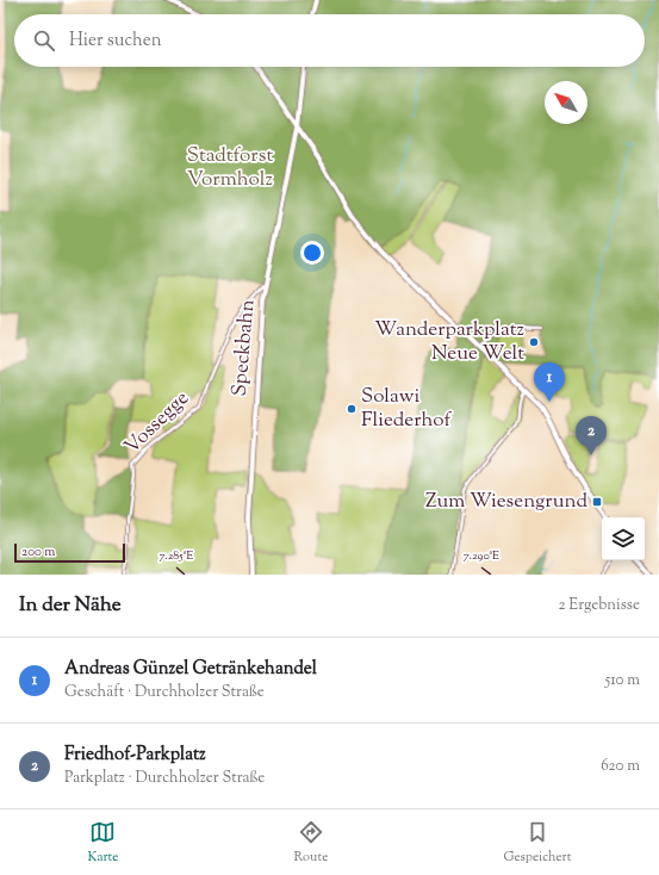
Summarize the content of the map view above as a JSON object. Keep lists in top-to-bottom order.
{
  "streets": {
    "main road": ["Speckbahn"],
    "street": ["Vossegge"]
  },
  "crossings": [
    ["Speckbahn", "Vossegge"]
  ],
  "parks": ["Stadtforst Vormholz"],
  "places": {
    "other": ["Wanderparkplatz Neue Welt", "Solawi Fliederhof"],
    "transit": ["Zum Wiesengrund"]
  },
  "scale_bar": "200 m",
  "north": "top left",
  "page": {
    "search": "Hier suchen",
    "pins": ["1", "2"],
    "scale": "200 m",
    "heading": ["In der Nähe", "2 Ergebnisse"],
    "list": [
      {
        "mark": "1",
        "name": "Andreas Günzel Getränkehandel",
        "note": "Geschäft · Durchholzer Straße",
        "value": "510 m"
      },
      {
        "mark": "2",
        "name": "Friedhof-Parkplatz",
        "note": "Parkplatz · Durchholzer Straße",
        "value": "620 m"
      }
    ],
    "nav": ["Karte", "Route", "Gespeichert"]
  },
  "coordinates": ["7.285°E", "7.290°E"]
}
